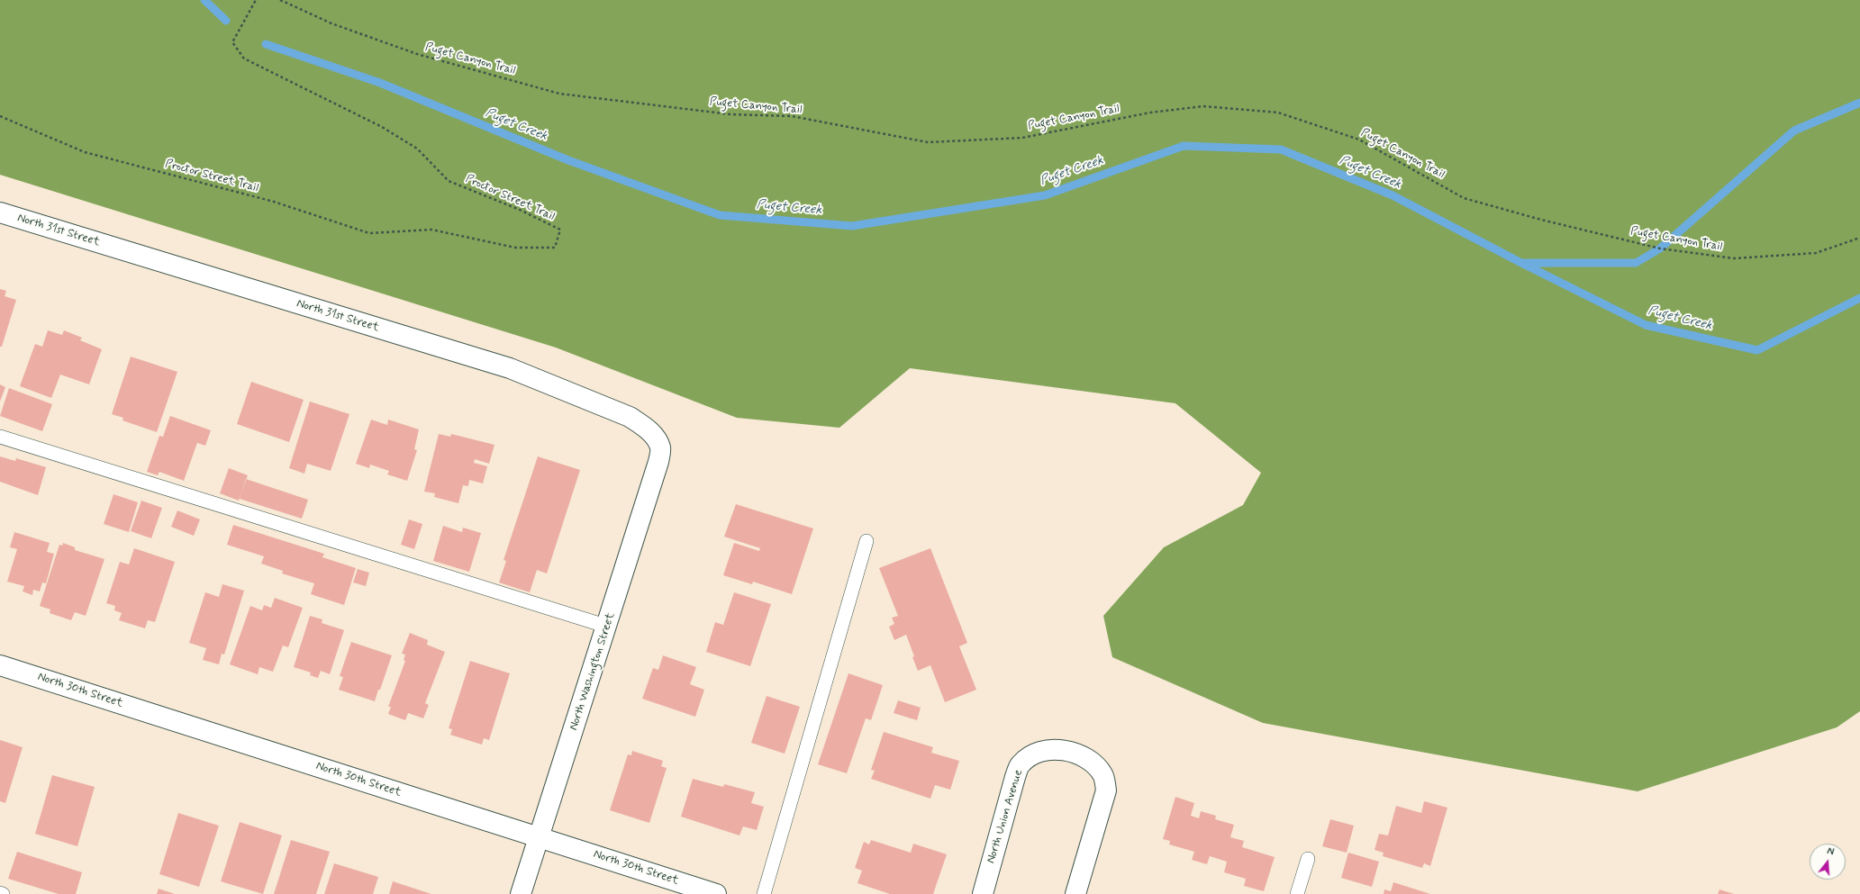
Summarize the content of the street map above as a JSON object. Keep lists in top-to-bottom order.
{
  "streets": {
    "street": [
      "North 31st Street",
      "North Washington Street",
      "North 30th Street",
      "North Union Avenue"
    ],
    "path": ["Puget Canyon Trail", "Proctor Street Trail"]
  },
  "crossings": [
    ["North 31st Street", "North Washington Street"],
    ["North Washington Street", "North 30th Street"]
  ],
  "water": ["Puget Creek"],
  "north": "top"
}
